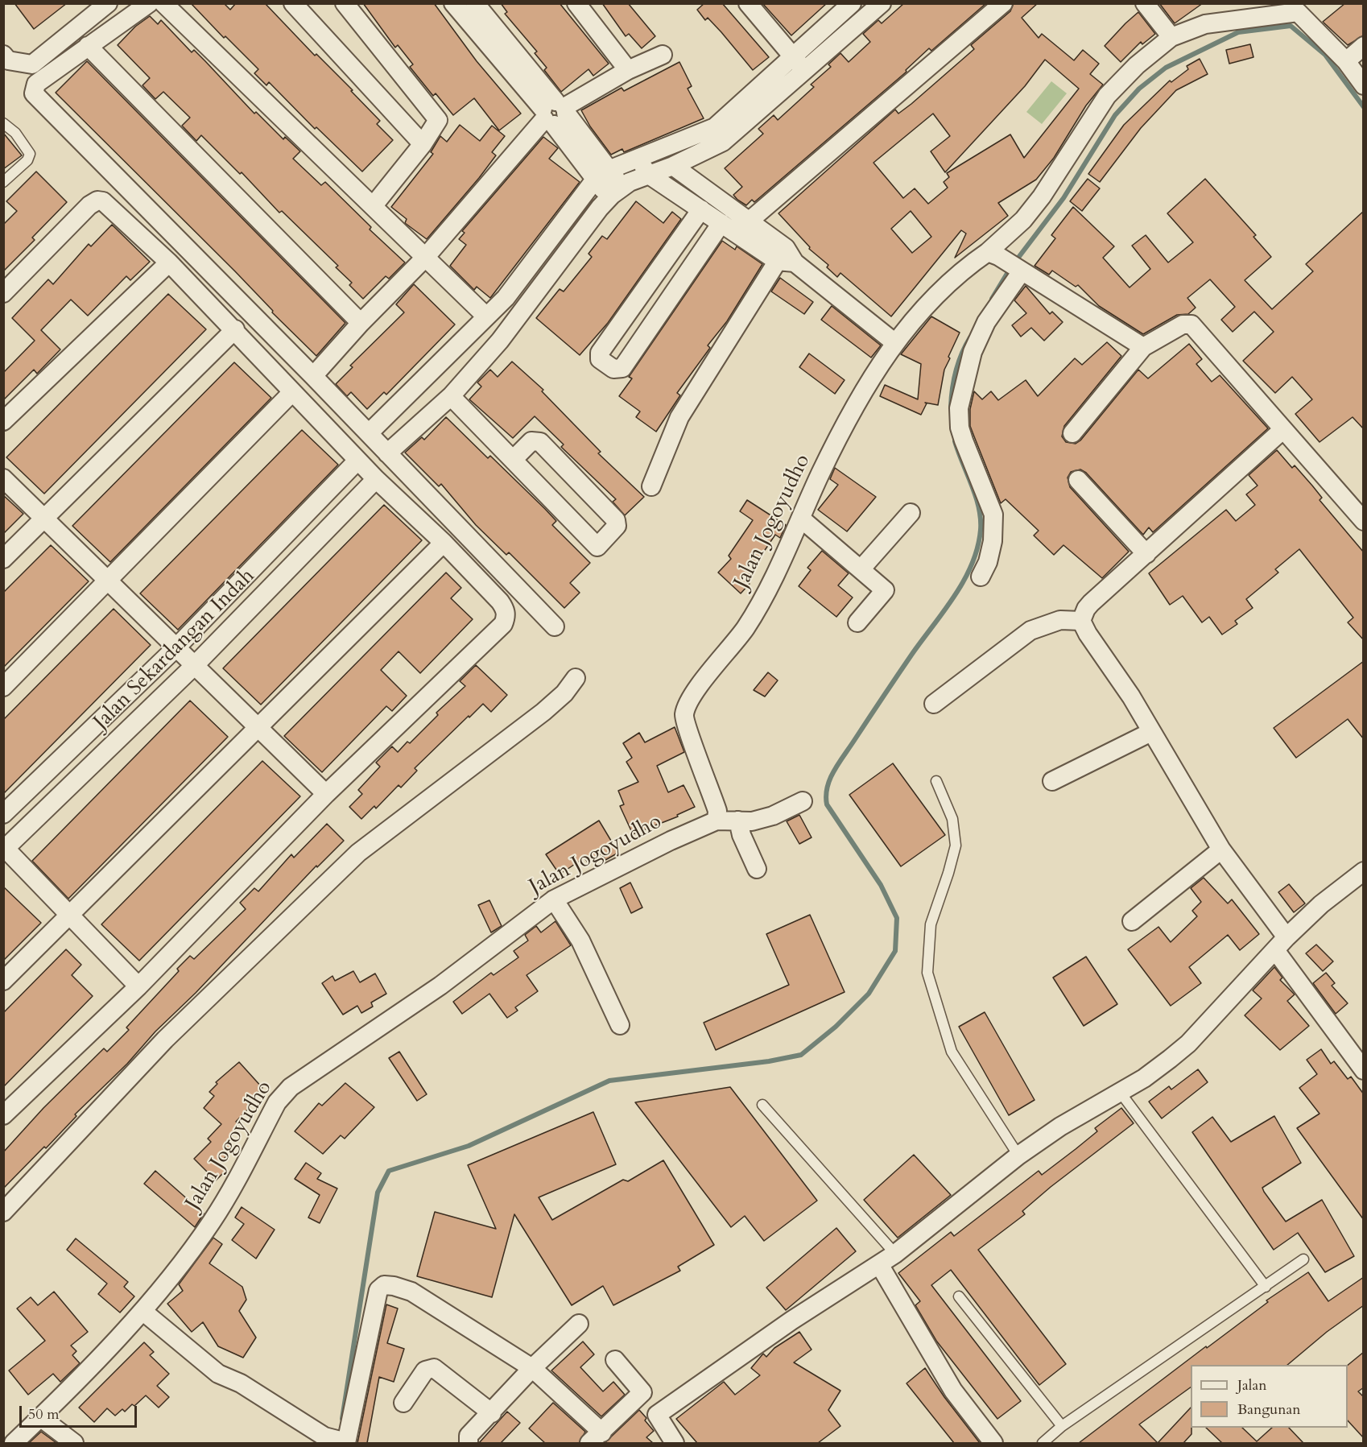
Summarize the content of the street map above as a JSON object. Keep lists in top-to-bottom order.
{
  "streets": {
    "street": ["Jalan Jogoyudho", "Jalan Sekardangan Indah"]
  },
  "legend": ["Jalan", "Bangunan"],
  "scale_bar": "50 m"
}
